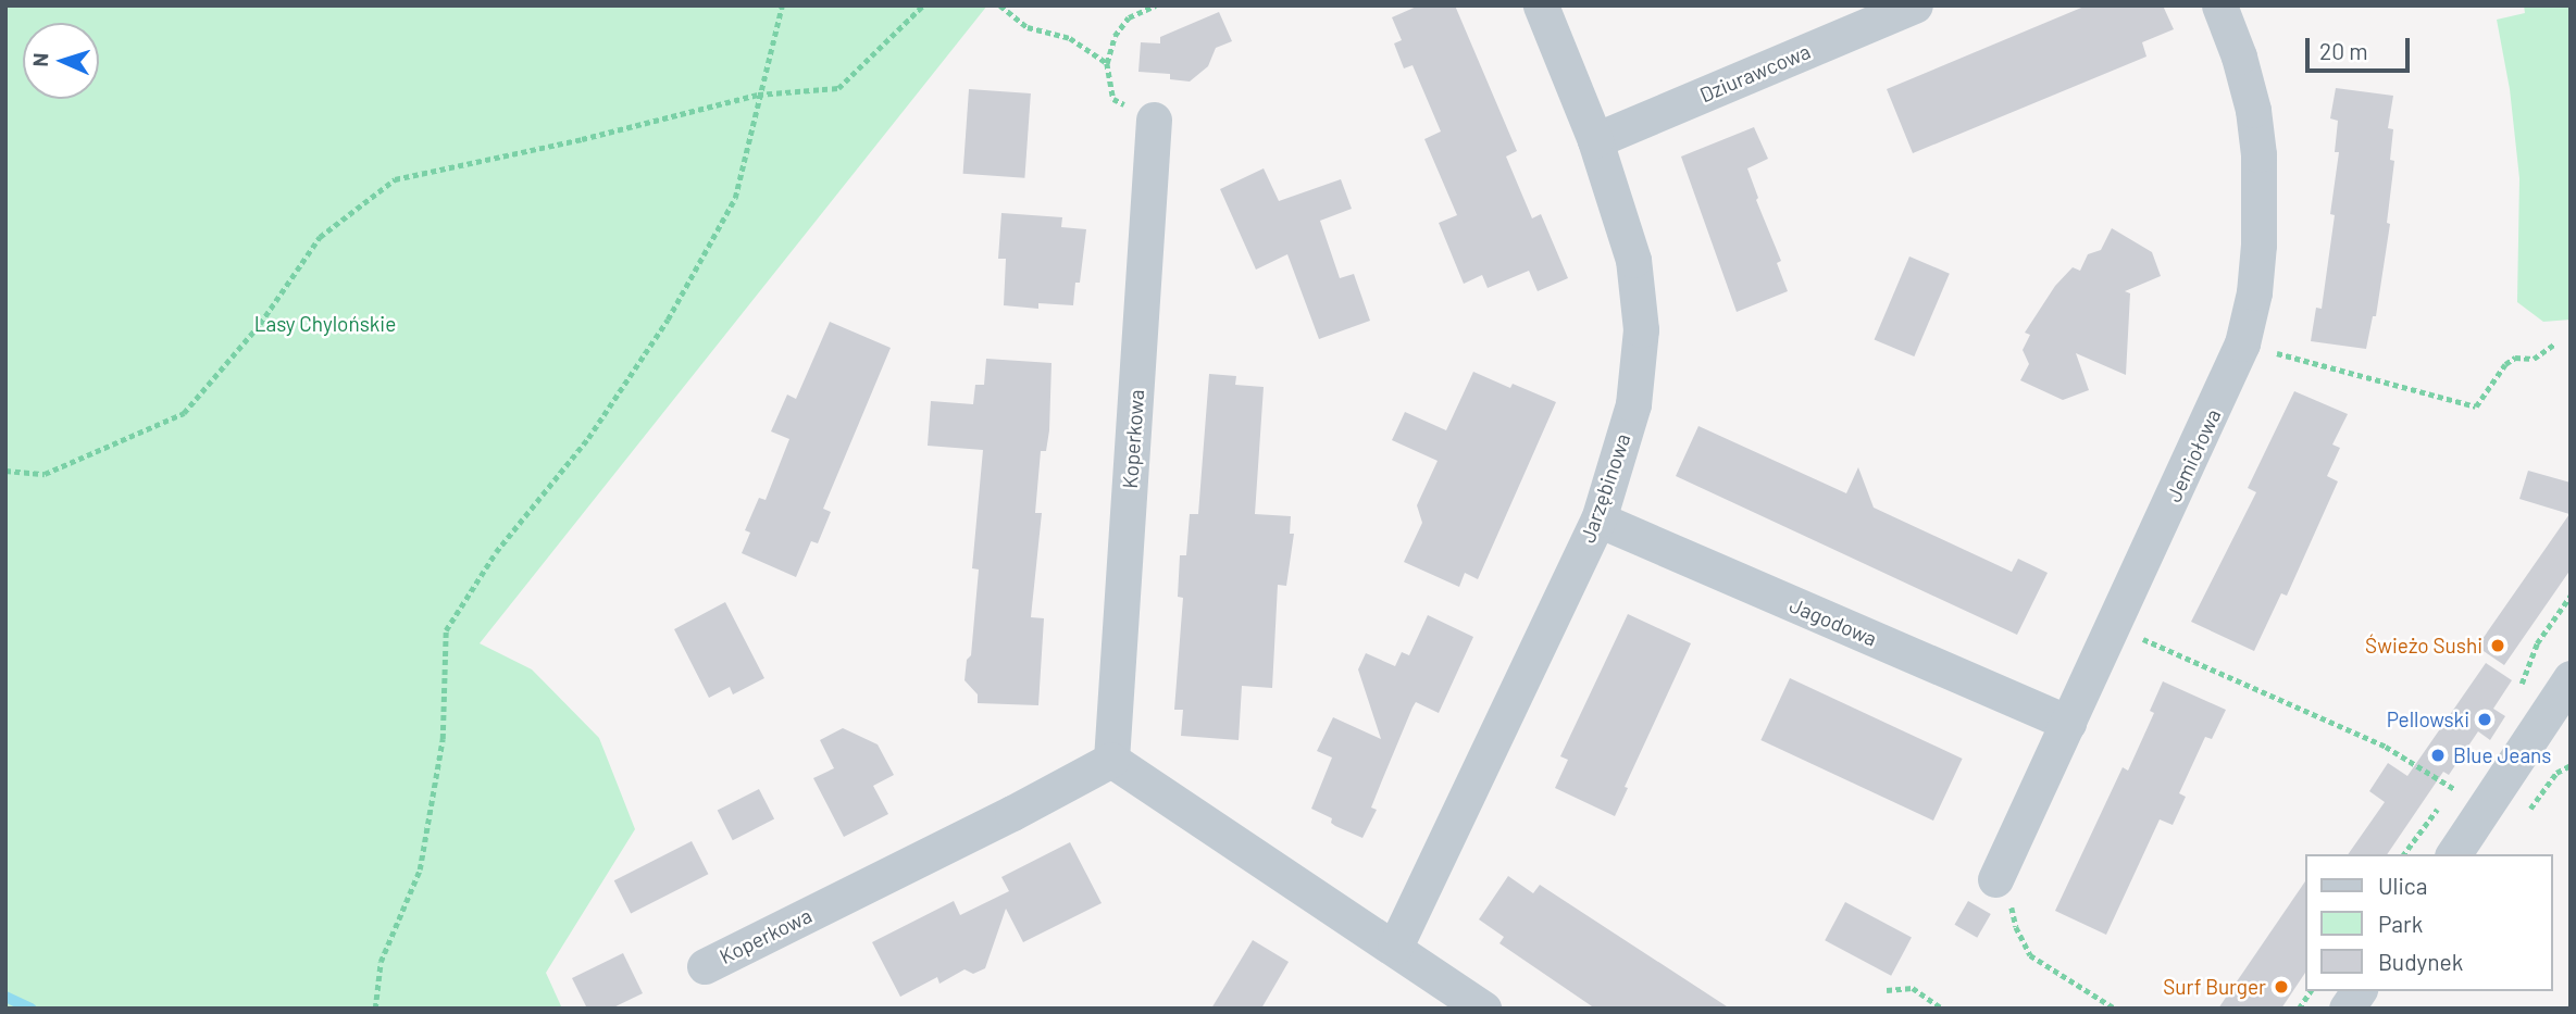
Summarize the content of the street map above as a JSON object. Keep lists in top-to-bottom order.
{
  "streets": {
    "street": [
      "Dziurawcowa",
      "Koperkowa",
      "Jemiołowa",
      "Jarzębinowa",
      "Jagodowa"
    ]
  },
  "crossings": [
    ["Dziurawcowa", "Jarzębinowa"],
    ["Jemiołowa", "Jagodowa"],
    ["Jarzębinowa", "Jagodowa"]
  ],
  "parks": ["Lasy Chylońskie"],
  "places": [
    "Świeżo Sushi",
    "Pellowski",
    "Blue Jeans",
    "Surf Burger"
  ],
  "legend": ["Ulica", "Park", "Budynek"],
  "scale_bar": "20 m",
  "north": "left"
}
